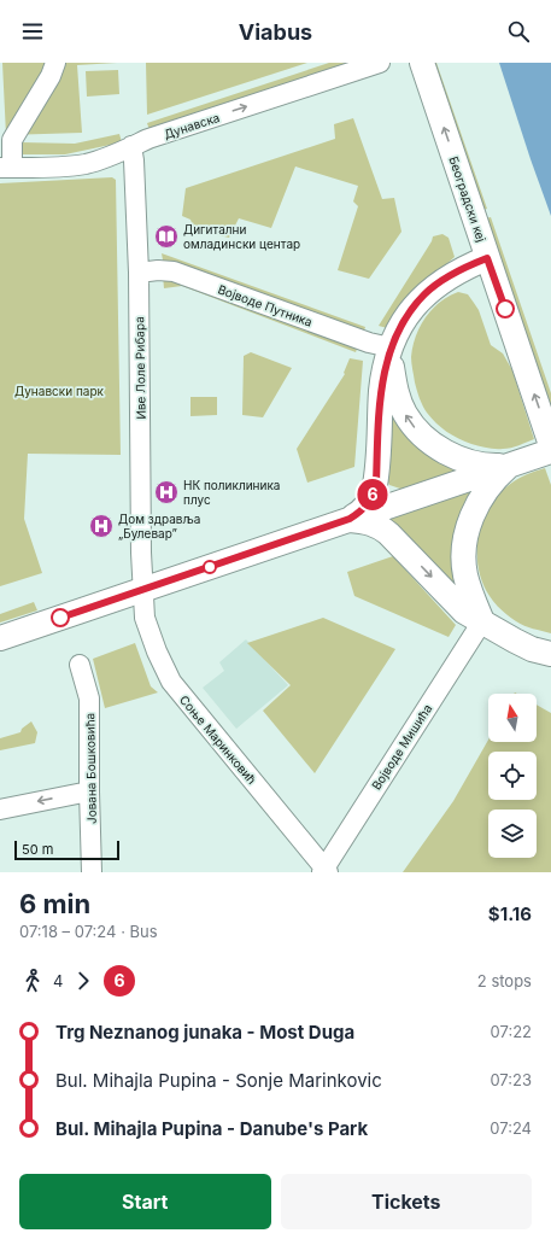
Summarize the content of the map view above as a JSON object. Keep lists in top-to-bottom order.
{
  "streets": {
    "main road": ["Београдски кеј"],
    "street": [
      "Дунавска",
      "Војводе Путника",
      "Иве Лоле Рибара",
      "Соње Маринковић",
      "Војводе Мишића",
      "Јована Бошковића"
    ]
  },
  "crossings": [
    ["Дунавска", "Иве Лоле Рибара"],
    ["Војводе Путника", "Иве Лоле Рибара"],
    ["Иве Лоле Рибара", "Соње Маринковић"],
    ["Соње Маринковић", "Војводе Мишића"]
  ],
  "one_way": ["Дунавска", "Београдски кеј"],
  "parks": ["Дунавски парк"],
  "places": {
    "library": ["Дигитални омладински центар"],
    "hospital": ["НК поликлиника плус", "Дом здравља „Булевар”"]
  },
  "lines": ["bus line 6"],
  "scale_bar": "50 m",
  "north": "top",
  "page": {
    "header": "Viabus",
    "on_map": "6",
    "scale": "50 m",
    "heading": ["6 min", "07:18 – 07:24 · Bus", "$1.16"],
    "legs": ["4", "6", "2 stops"],
    "list": [
      {
        "name": "Trg Neznanog junaka - Most Duga",
        "value": "07:22"
      },
      {
        "name": "Bul. Mihajla Pupina - Sonje Marinkovic",
        "value": "07:23"
      },
      {
        "name": "Bul. Mihajla Pupina - Danube's Park",
        "value": "07:24"
      }
    ],
    "buttons": ["Start", "Tickets"]
  }
}
